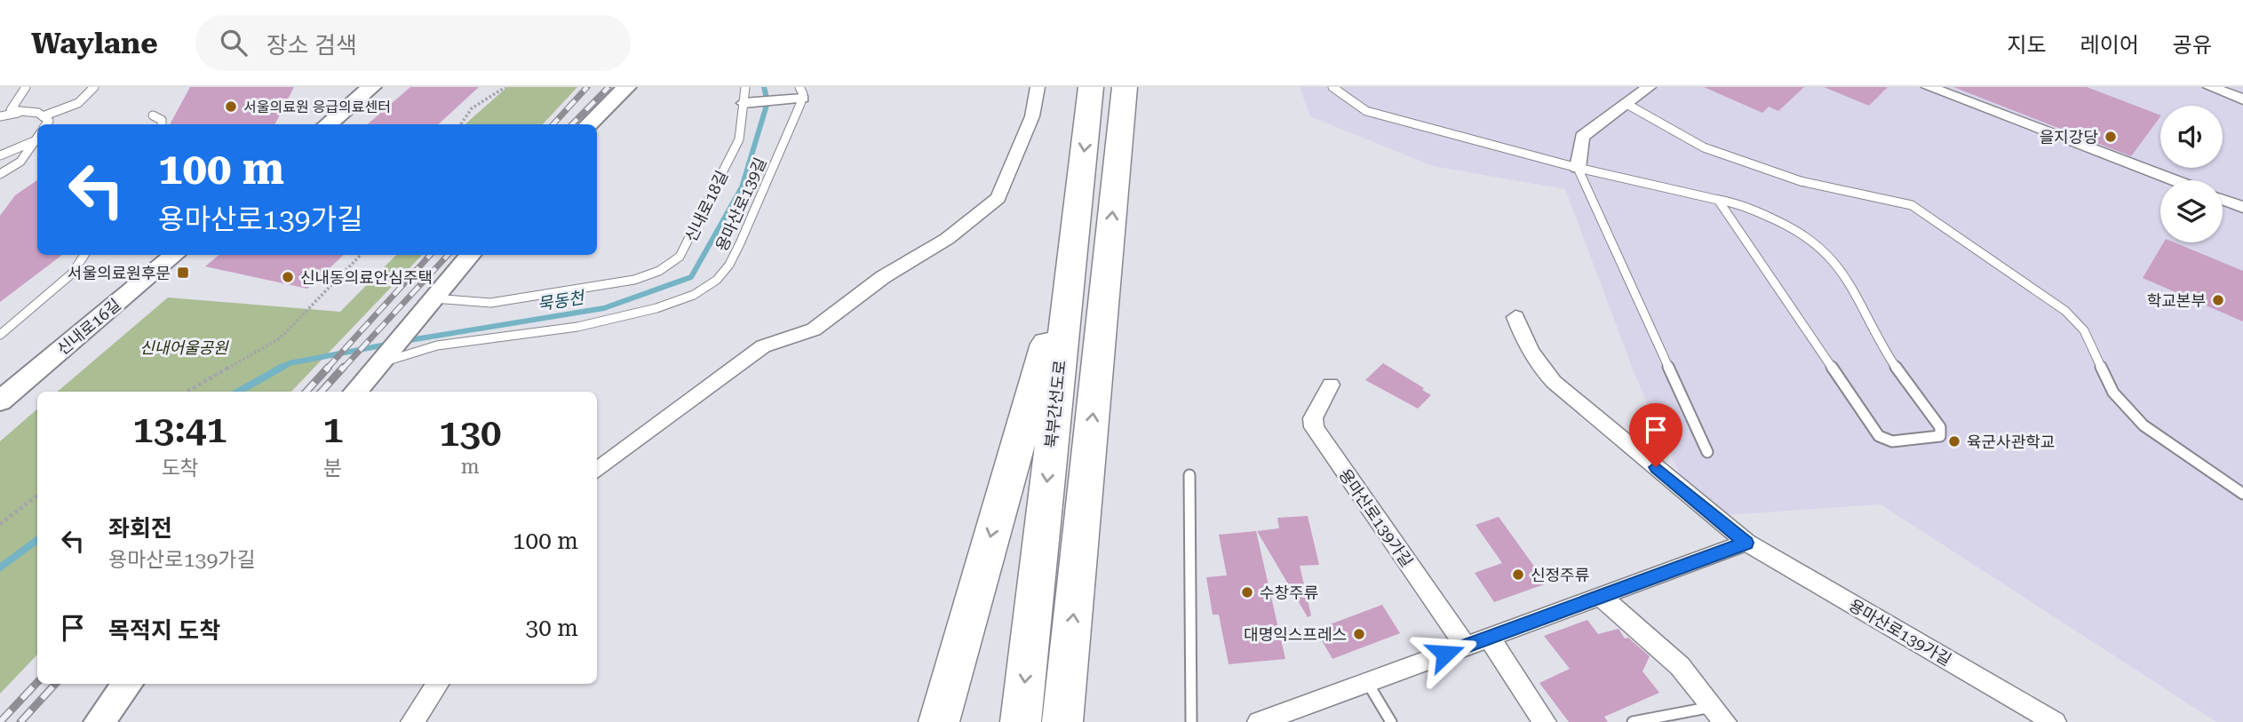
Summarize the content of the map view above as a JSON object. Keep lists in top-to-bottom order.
{
  "streets": {
    "highway": ["북부간선도로"],
    "street": ["신내로16길", "용마산로139가길"],
    "lane": ["용마산로139길", "신내로18길"]
  },
  "water": ["묵동천"],
  "parks": ["신내어울공원"],
  "places": {
    "other": [
      "서울의료원 응급의료센터",
      "을지강당",
      "신내동의료안심주택",
      "학교본부",
      "육군사관학교",
      "신정주류",
      "수창주류",
      "대명익스프레스"
    ],
    "transit": ["서울의료원후문"]
  },
  "page": {
    "header": "Waylane",
    "search": "장소 검색",
    "nav": ["지도", "레이어", "공유"],
    "turn": ["100 m", "용마산로139가길"],
    "eta": [
      "13:41",
      "도착",
      "1",
      "분",
      "130",
      "m"
    ],
    "list": [
      {
        "name": "좌회전",
        "note": "용마산로139가길",
        "value": "100 m"
      },
      {
        "name": "목적지 도착",
        "value": "30 m"
      }
    ]
  }
}
